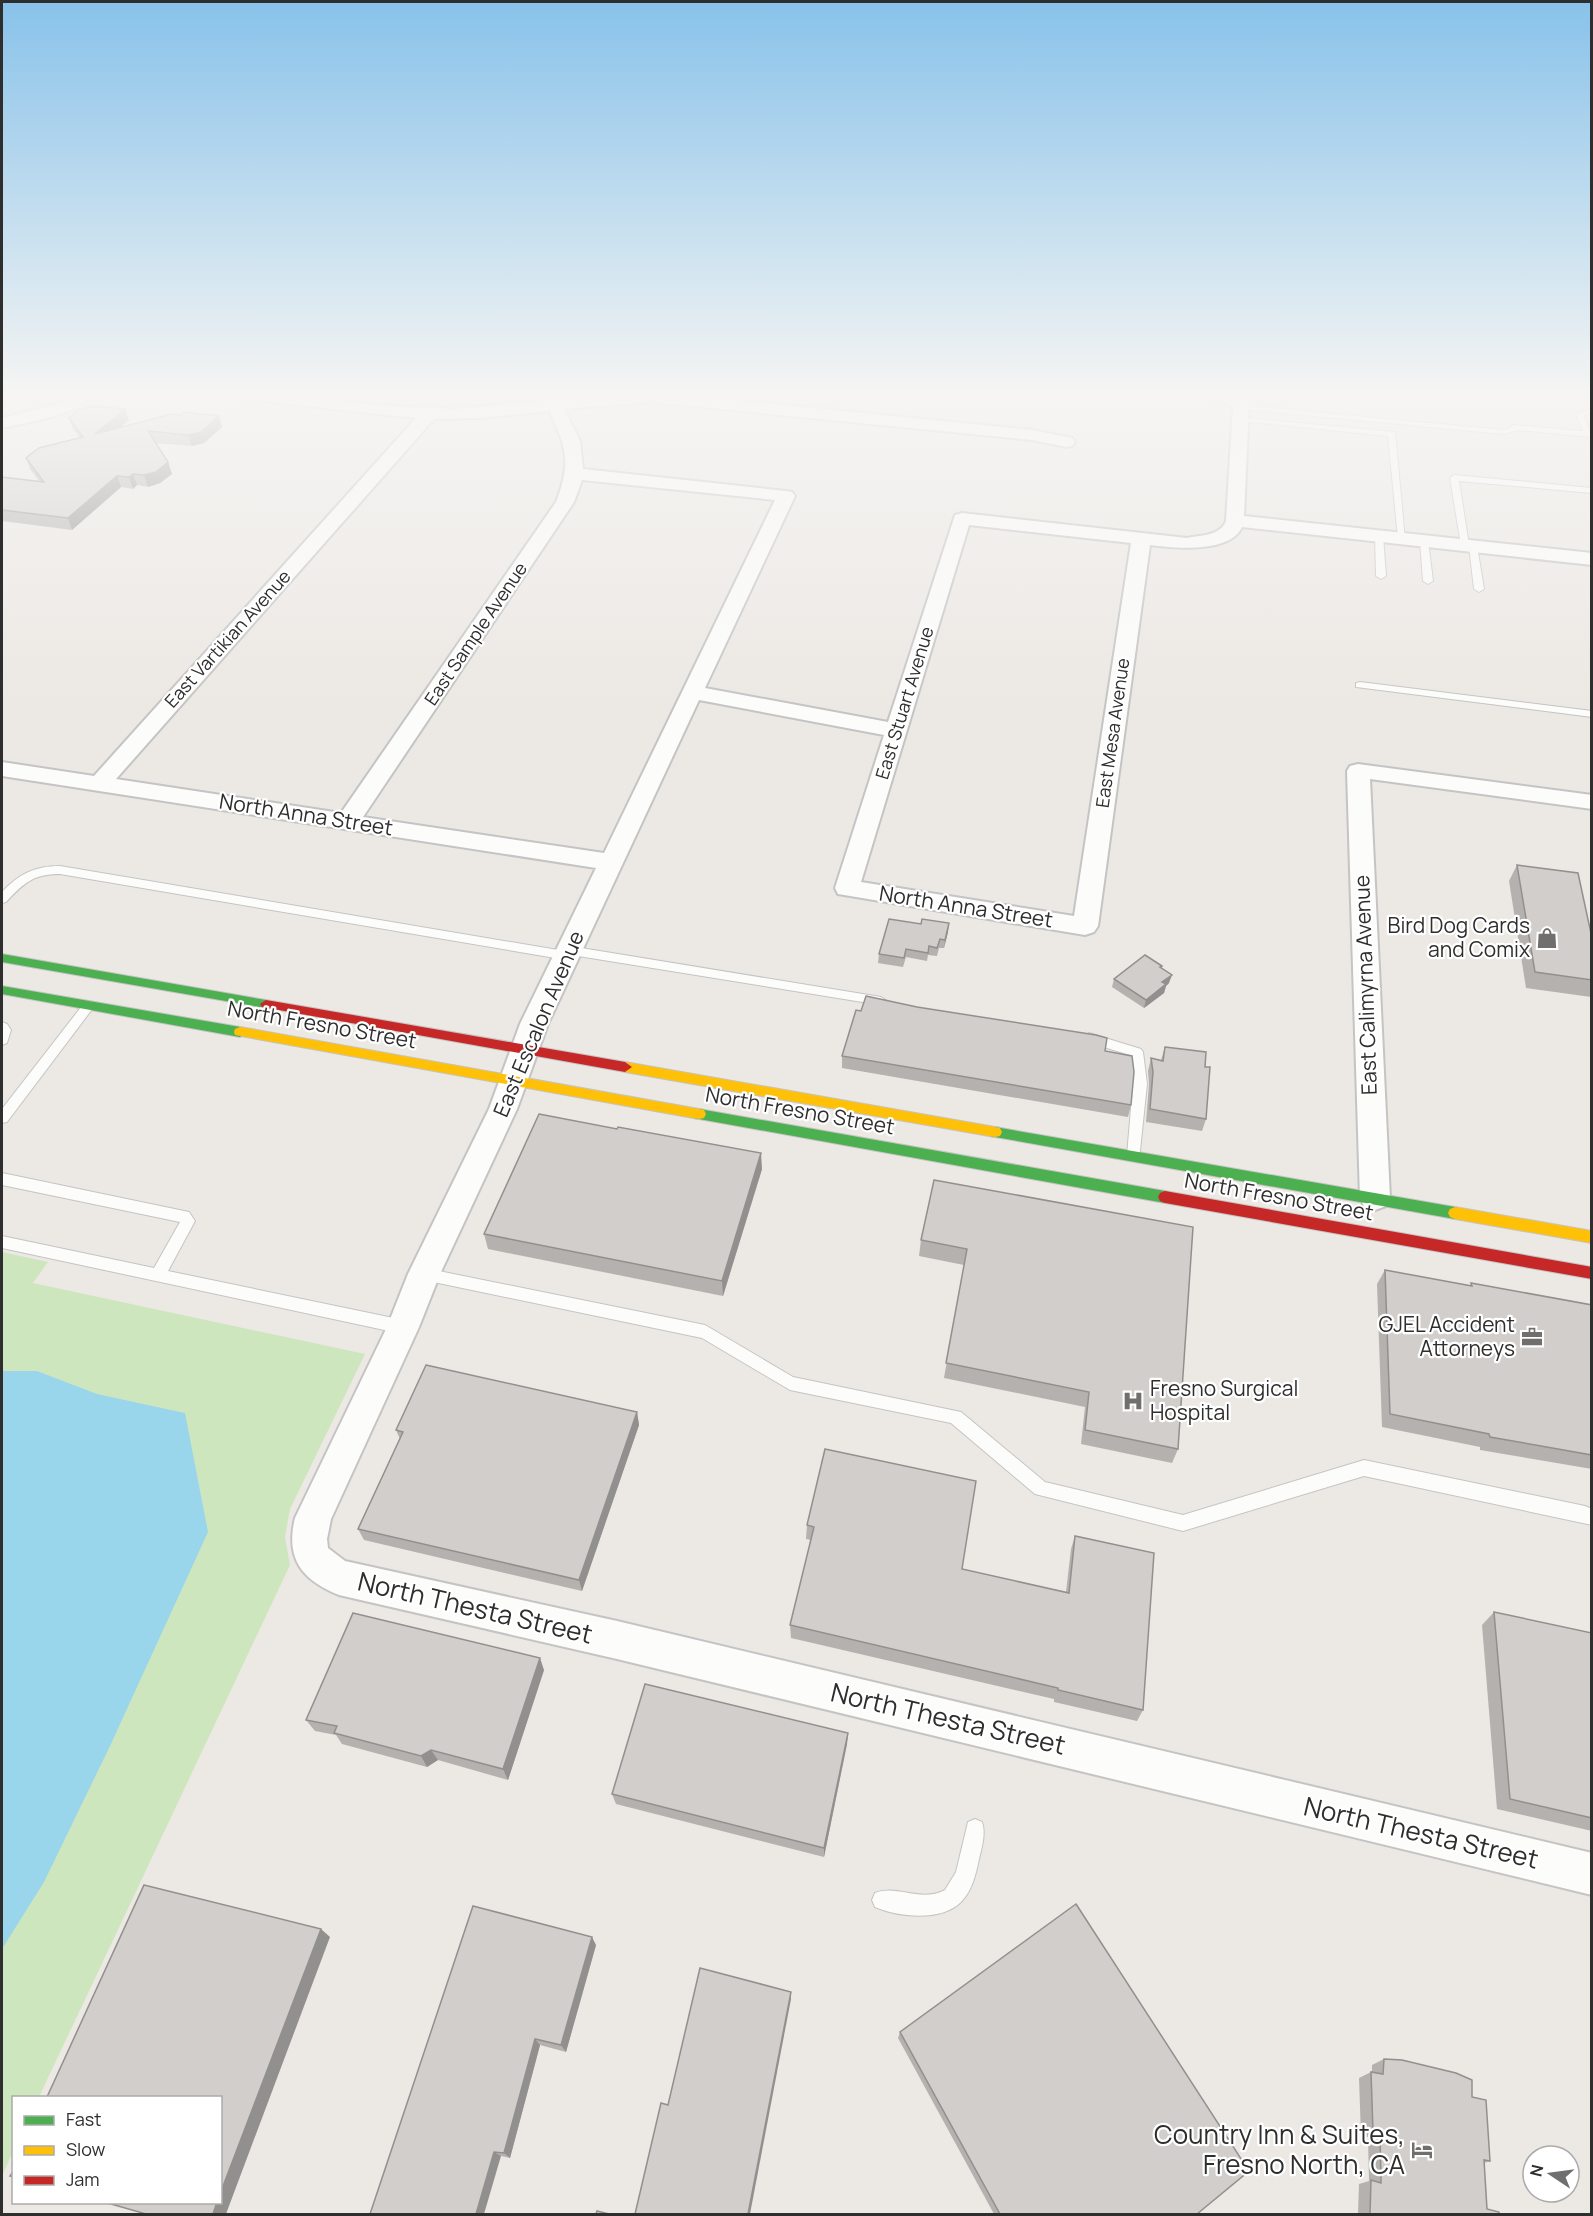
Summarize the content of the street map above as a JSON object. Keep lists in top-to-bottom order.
{
  "streets": {
    "main road": ["North Fresno Street"],
    "street": [
      "East Sample Avenue",
      "East Vartikian Avenue",
      "East Stuart Avenue",
      "East Mesa Avenue",
      "North Anna Street",
      "East Calimyrna Avenue",
      "East Escalon Avenue",
      "North Thesta Street"
    ]
  },
  "crossings": [
    ["East Sample Avenue", "North Anna Street"],
    ["East Vartikian Avenue", "North Anna Street"],
    ["East Stuart Avenue", "East Mesa Avenue"],
    ["East Stuart Avenue", "North Anna Street"],
    ["East Mesa Avenue", "North Anna Street"],
    ["North Anna Street", "East Escalon Avenue"],
    ["East Calimyrna Avenue", "North Fresno Street"],
    ["East Escalon Avenue", "North Fresno Street"],
    ["East Escalon Avenue", "North Thesta Street"]
  ],
  "places": {
    "shop": ["Bird Dog Cards and Comix"],
    "office": ["GJEL Accident Attorneys"],
    "hospital": ["Fresno Surgical Hospital"],
    "hotel": ["Country Inn & Suites, Fresno North, CA"]
  },
  "legend": ["Fast", "Slow", "Jam"],
  "north": "left"
}
